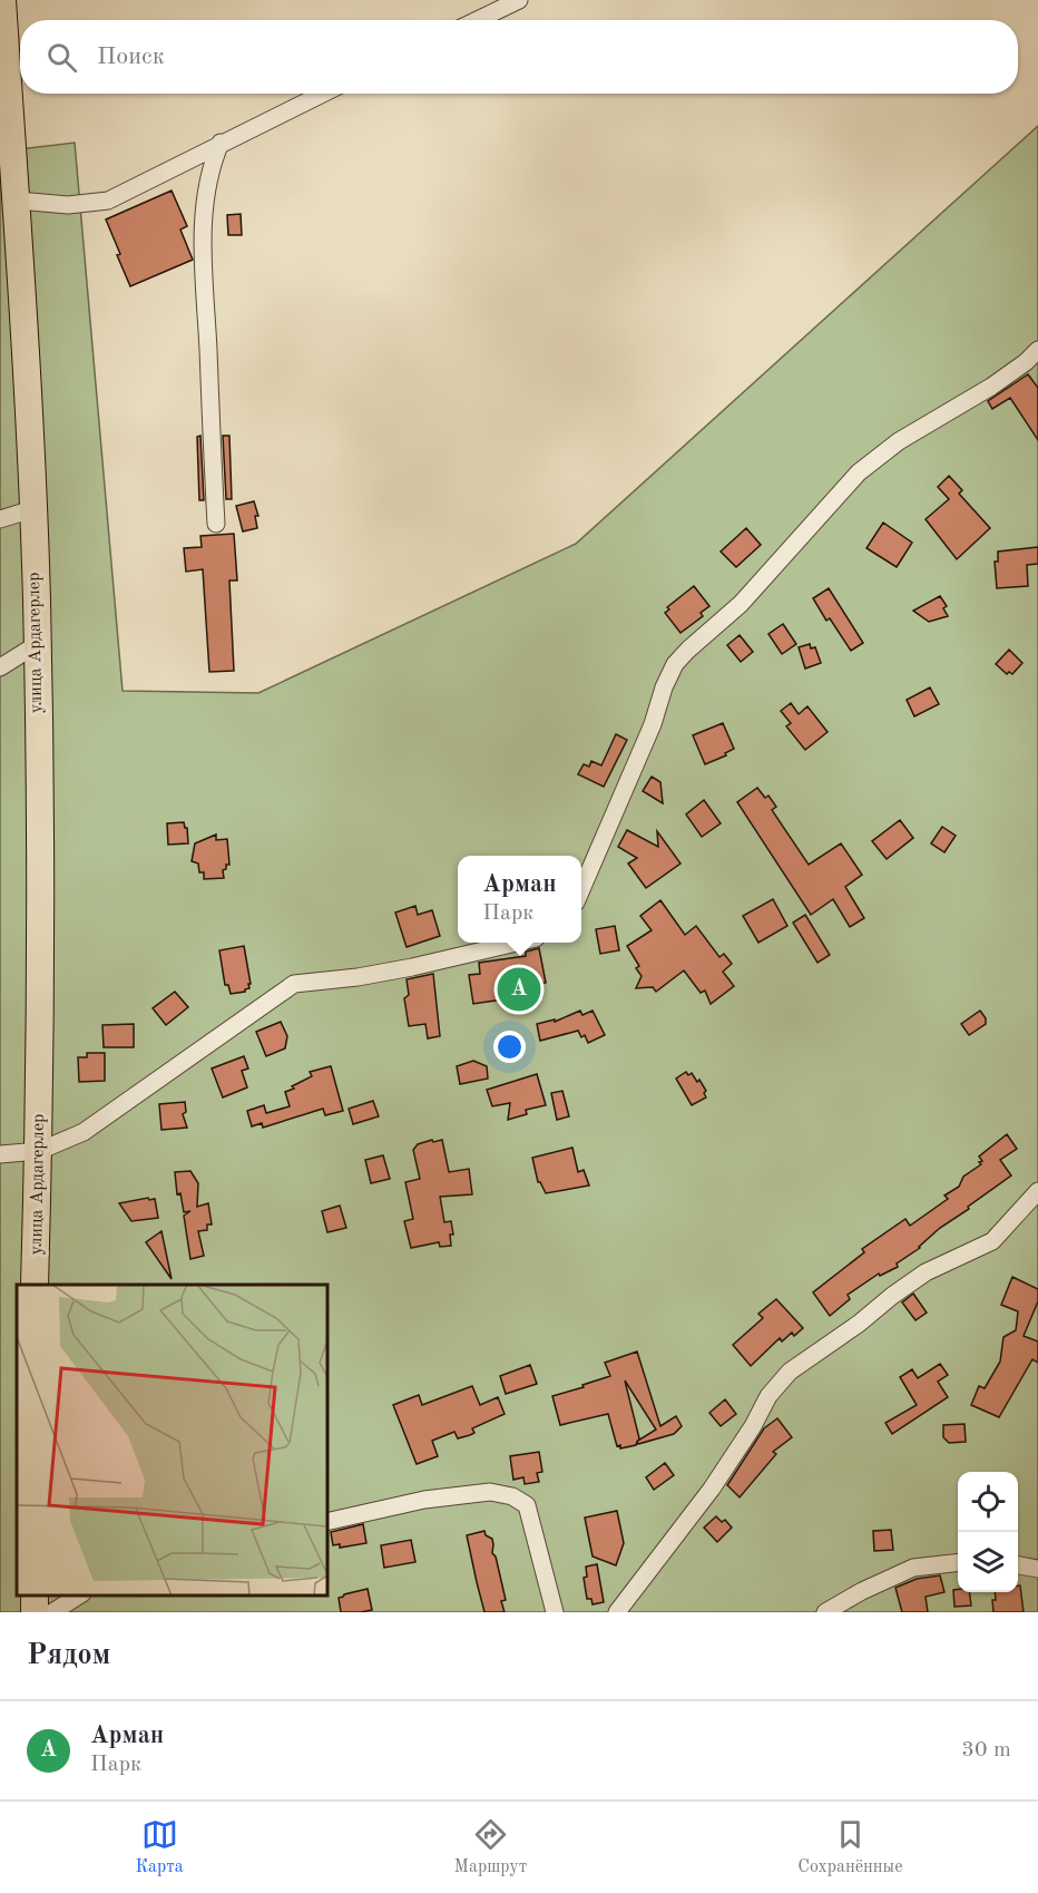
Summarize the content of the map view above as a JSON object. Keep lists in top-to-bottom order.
{
  "streets": {
    "main road": ["улица Ардагерлер"]
  },
  "page": {
    "search": "Поиск",
    "popup": ["Арман", "Парк"],
    "pins": "A",
    "heading": "Рядом",
    "list": [
      {
        "mark": "A",
        "name": "Арман",
        "note": "Парк",
        "value": "30 m"
      }
    ],
    "nav": ["Карта", "Маршрут", "Сохранённые"]
  }
}
